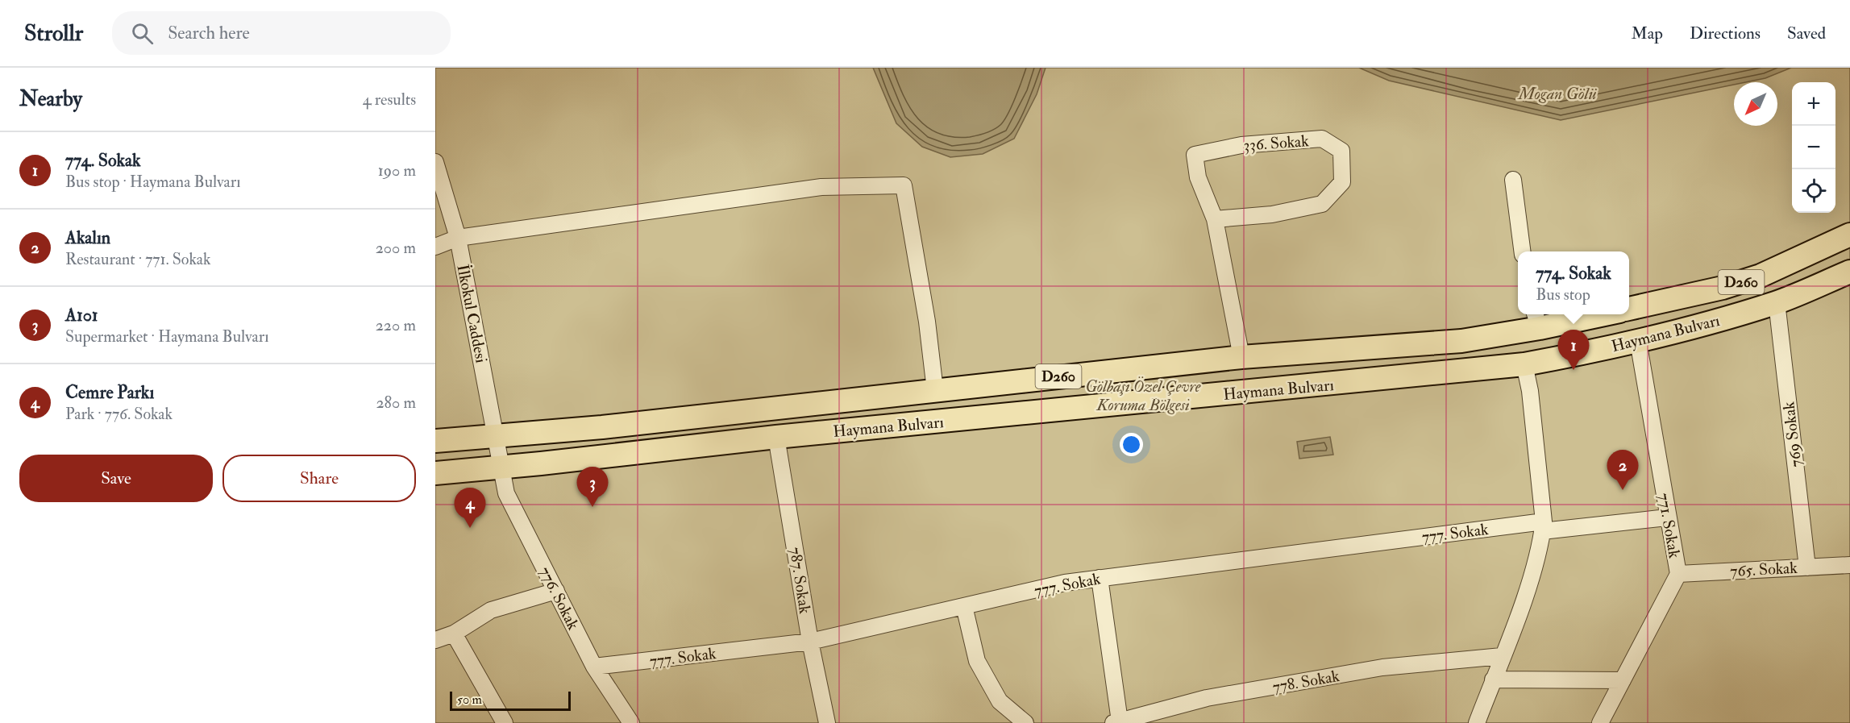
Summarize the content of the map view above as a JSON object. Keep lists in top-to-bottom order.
{
  "streets": {
    "highway": ["D260", "Haymana Bulvarı"],
    "street": [
      "336. Sokak",
      "İlkokul Caddesi",
      "769 Sokak",
      "771. Sokak",
      "777. Sokak",
      "765. Sokak",
      "787. Sokak",
      "776. Sokak",
      "778. Sokak"
    ]
  },
  "crossings": [
    ["336. Sokak", "Haymana Bulvarı"],
    ["İlkokul Caddesi", "Haymana Bulvarı"],
    ["İlkokul Caddesi", "776. Sokak"],
    ["Haymana Bulvarı", "769 Sokak"],
    ["Haymana Bulvarı", "771. Sokak"],
    ["Haymana Bulvarı", "787. Sokak"],
    ["Haymana Bulvarı", "776. Sokak"],
    ["769 Sokak", "765. Sokak"],
    ["771. Sokak", "777. Sokak"],
    ["771. Sokak", "765. Sokak"],
    ["777. Sokak", "787. Sokak"],
    ["777. Sokak", "776. Sokak"]
  ],
  "water": ["Mogan Gölü"],
  "parks": ["Gölbaşı Özel Çevre Koruma Bölgesi"],
  "scale_bar": "50 m",
  "north": "bottom left",
  "page": {
    "header": "Strollr",
    "search": "Search here",
    "nav": ["Map", "Directions", "Saved"],
    "heading": ["Nearby", "4 results"],
    "map_buttons": ["+", "−"],
    "list": [
      {
        "mark": "1",
        "name": "774. Sokak",
        "note": "Bus stop · Haymana Bulvarı",
        "value": "190 m"
      },
      {
        "mark": "2",
        "name": "Akalın",
        "note": "Restaurant · 771. Sokak",
        "value": "200 m"
      },
      {
        "mark": "3",
        "name": "A101",
        "note": "Supermarket · Haymana Bulvarı",
        "value": "220 m"
      },
      {
        "mark": "4",
        "name": "Cemre Parkı",
        "note": "Park · 776. Sokak",
        "value": "280 m"
      }
    ],
    "popup": ["774. Sokak", "Bus stop"],
    "pins": [
      "1",
      "2",
      "3",
      "4"
    ],
    "buttons": ["Save", "Share"],
    "scale": "50 m"
  }
}
